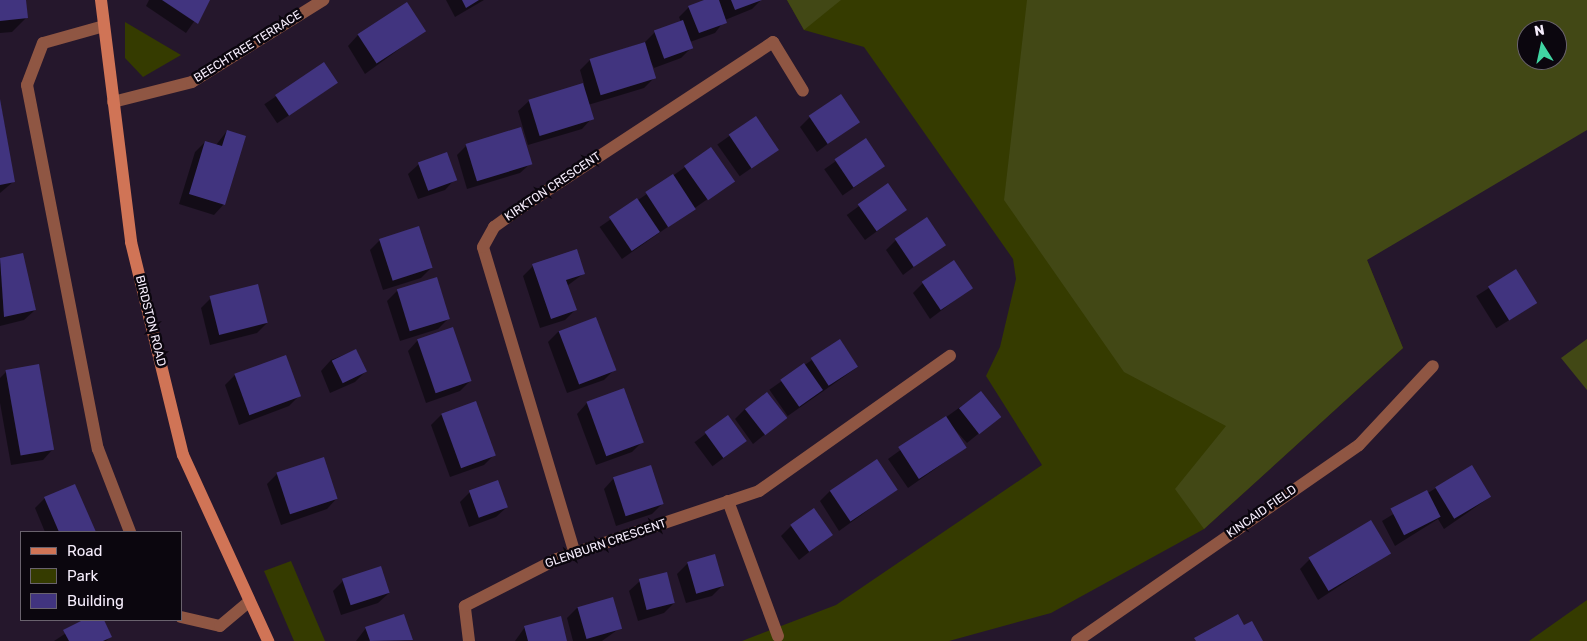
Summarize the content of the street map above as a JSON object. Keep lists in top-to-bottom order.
{
  "streets": {
    "main road": ["BIRDSTON ROAD"],
    "street": [
      "BEECHTREE TERRACE",
      "KIRKTON CRESCENT",
      "KINCAID FIELD",
      "GLENBURN CRESCENT"
    ]
  },
  "crossings": [
    ["BEECHTREE TERRACE", "BIRDSTON ROAD"],
    ["KIRKTON CRESCENT", "GLENBURN CRESCENT"]
  ],
  "legend": ["Road", "Park", "Building"],
  "north": "top"
}
